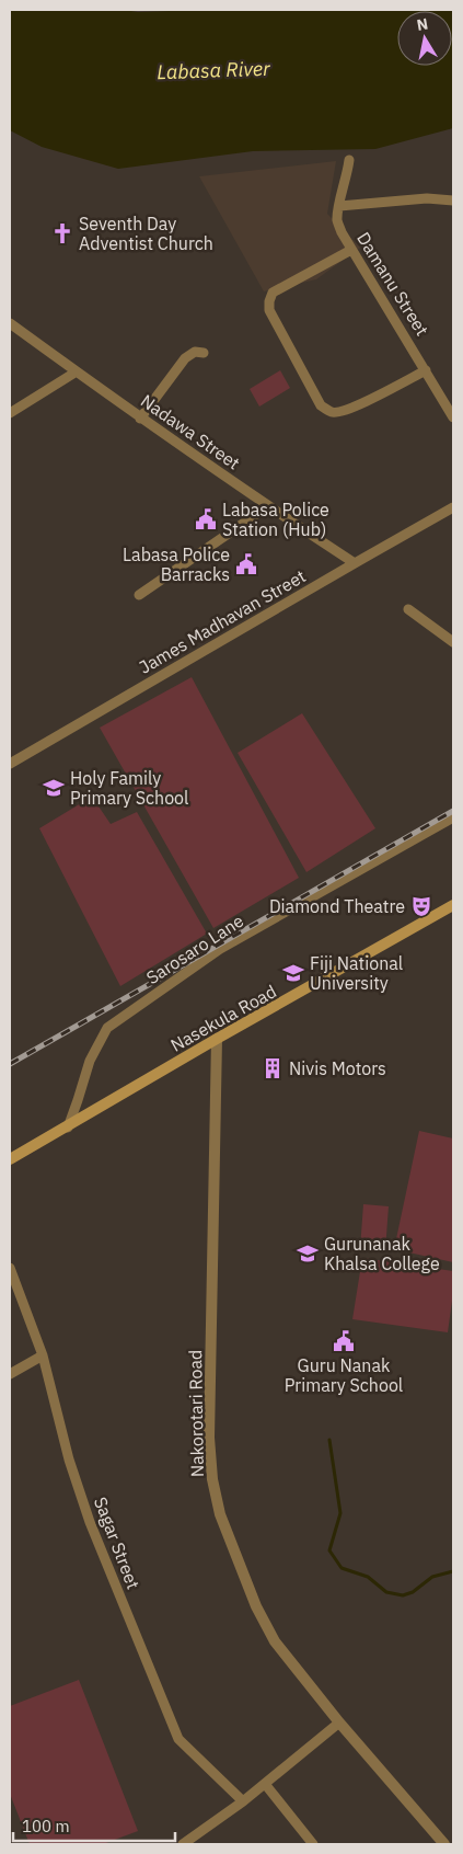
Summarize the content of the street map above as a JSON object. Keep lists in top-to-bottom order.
{
  "streets": {
    "main road": ["Nasekula Road"],
    "street": [
      "Damanu Street",
      "Nadawa Street",
      "James Madhavan Street",
      "Sarosaro Lane",
      "Nakorotari Road",
      "Sagar Street"
    ]
  },
  "crossings": [
    ["Nadawa Street", "James Madhavan Street"],
    ["Sarosaro Lane", "Nasekula Road"],
    ["Nasekula Road", "Nakorotari Road"]
  ],
  "water": ["Labasa River"],
  "places": {
    "church": ["Seventh Day Adventist Church"],
    "public building": ["Labasa Police Station (Hub)", "Labasa Police Barracks", "Guru Nanak Primary School"],
    "school or university": ["Holy Family Primary School", "Fiji National University", "Gurunanak Khalsa College"],
    "theatre": ["Diamond Theatre"],
    "building": ["Nivis Motors"]
  },
  "scale_bar": "100 m",
  "north": "top"
}
